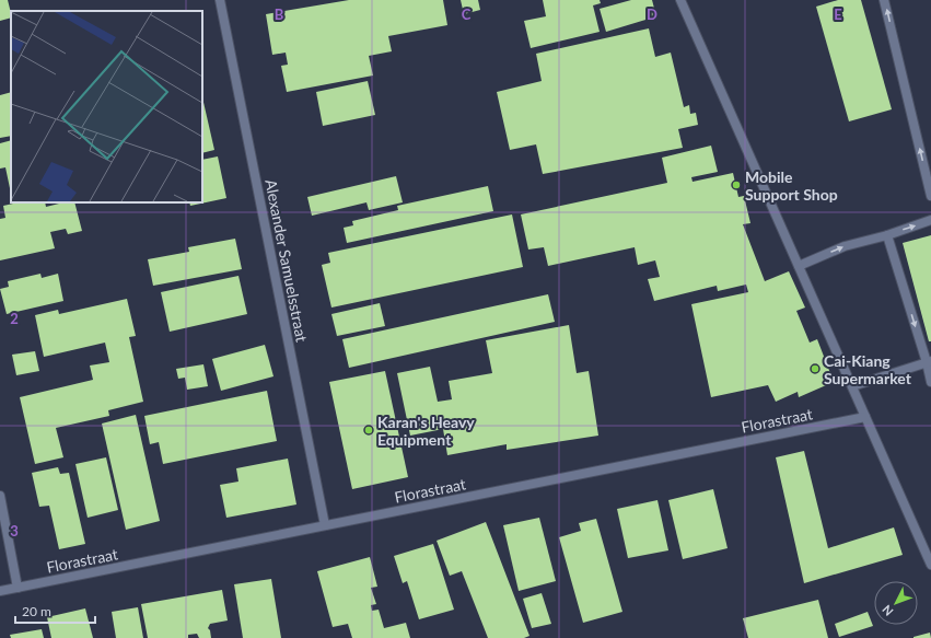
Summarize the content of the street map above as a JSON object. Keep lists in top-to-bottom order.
{
  "streets": {
    "street": ["Alexander Samuelsstraat", "Florastraat"]
  },
  "crossings": [
    ["Alexander Samuelsstraat", "Florastraat"]
  ],
  "places": ["Mobile Support Shop", "Cai-Kiang Supermarket", "Karan's Heavy Equipment"],
  "scale_bar": "20 m",
  "north": "bottom left",
  "grid": {
    "columns": [
      "B",
      "C",
      "D",
      "E"
    ],
    "rows": ["2", "3"]
  }
}
